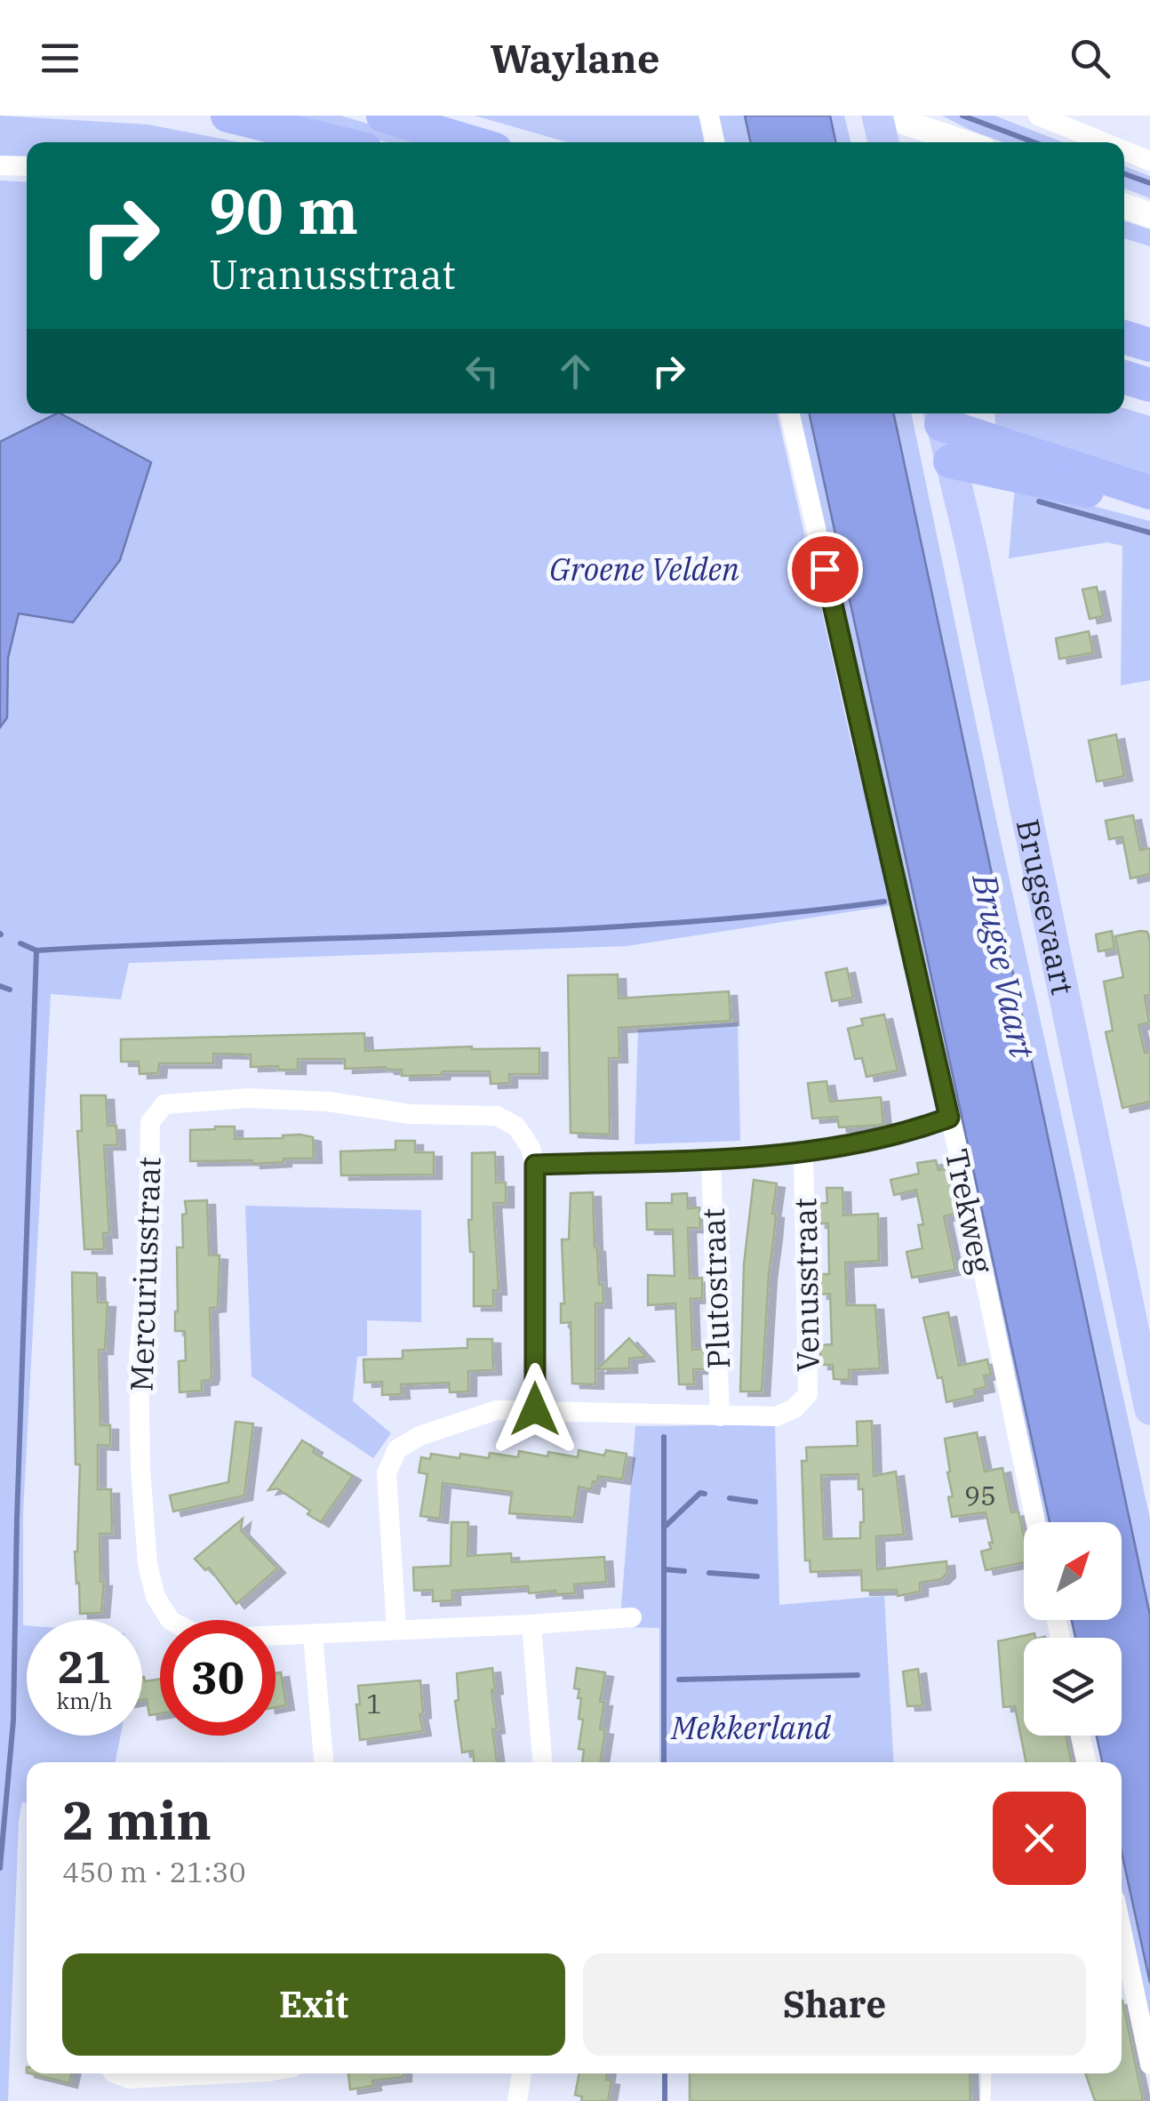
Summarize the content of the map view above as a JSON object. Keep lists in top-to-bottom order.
{
  "streets": {
    "main road": ["Brugsevaart"],
    "street": [
      "Trekweg",
      "Mercuriusstraat",
      "Venusstraat",
      "Plutostraat"
    ]
  },
  "crossings": [
    ["Mercuriusstraat", "Venusstraat"],
    ["Venusstraat", "Plutostraat"]
  ],
  "water": ["Brugse Vaart"],
  "parks": ["Groene Velden", "Mekkerland"],
  "house_numbers": ["95", "1"],
  "north": "top right",
  "page": {
    "header": "Waylane",
    "turn": ["90 m", "Uranusstraat"],
    "speed": "21 km/h",
    "limit": "30",
    "heading": ["2 min", "450 m · 21:30"],
    "buttons": ["Exit", "Share"]
  }
}
